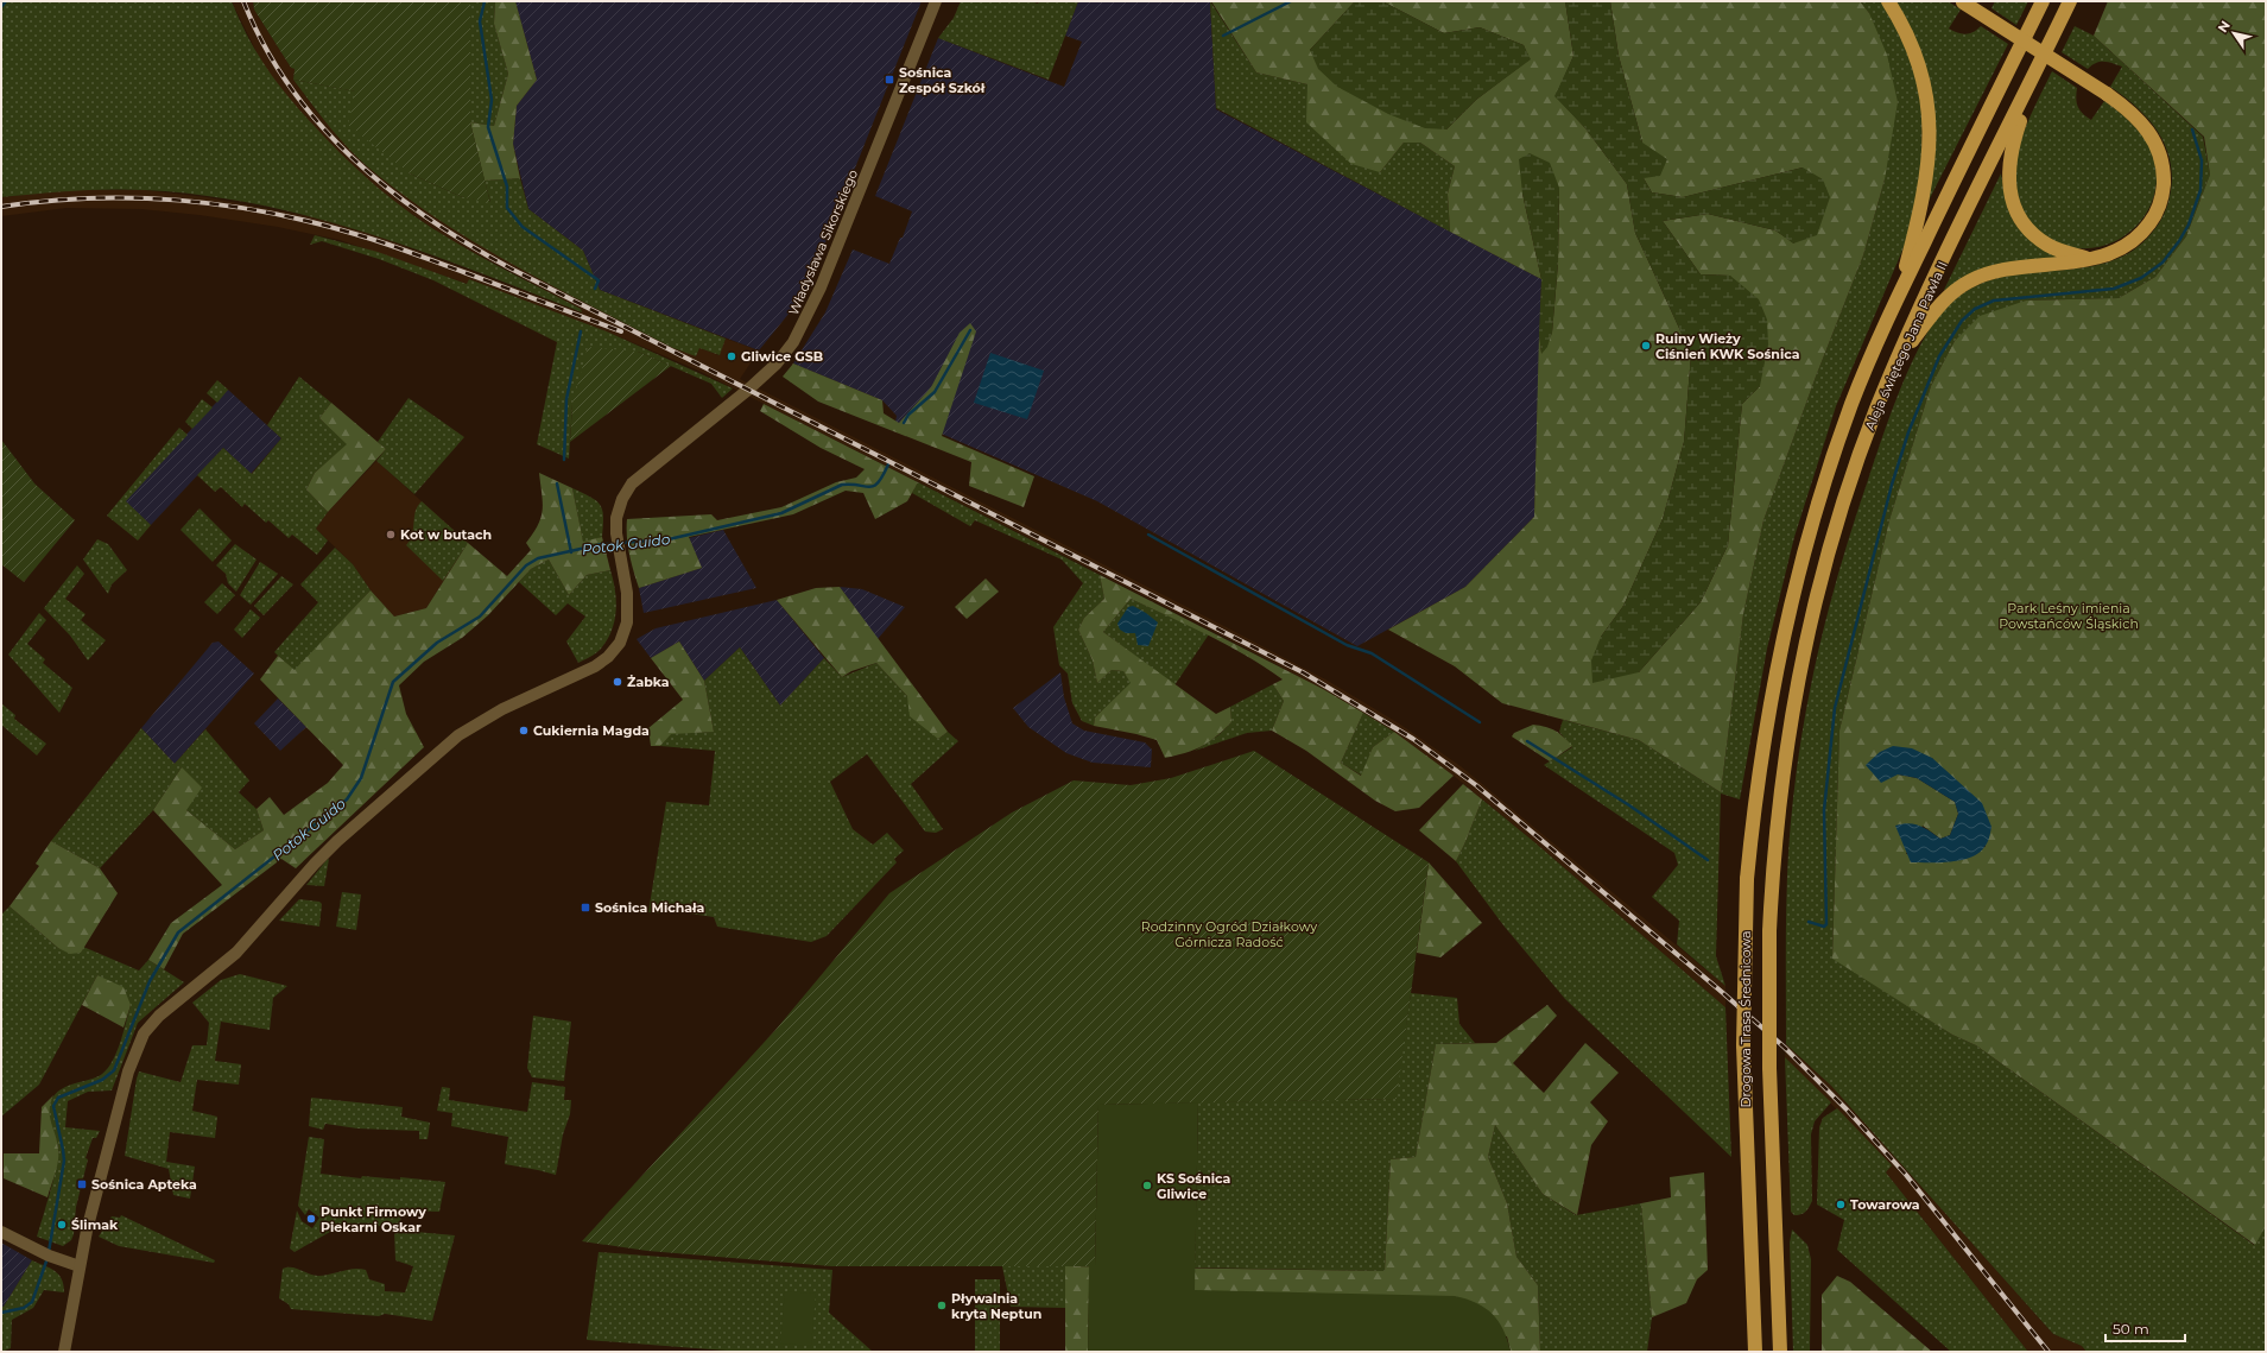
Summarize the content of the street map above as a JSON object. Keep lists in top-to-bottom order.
{
  "streets": {
    "main road": ["Aleja świętego Jana Pawła II", "Drogowa Trasa Średnicowa"],
    "street": ["Władysława Sikorskiego"]
  },
  "crossings": [
    ["Aleja świętego Jana Pawła II", "Drogowa Trasa Średnicowa"]
  ],
  "water": ["Potok Guido"],
  "parks": ["Park Leśny imienia Powstańców Śląskich", "Rodzinny Ogród Działkowy Górnicza Radość"],
  "places": {
    "transit": ["Sośnica Zespół Szkół", "Sośnica Michała", "Sośnica Apteka"],
    "other": [
      "Ruiny Wieży Ciśnień KWK Sośnica",
      "Gliwice GSB",
      "Kot w butach",
      "Żabka",
      "Cukiernia Magda",
      "KS Sośnica Gliwice",
      "Towarowa",
      "Punkt Firmowy Piekarni Oskar",
      "Ślimak",
      "Pływalnia kryta Neptun"
    ]
  },
  "scale_bar": "50 m",
  "north": "top left"
}
